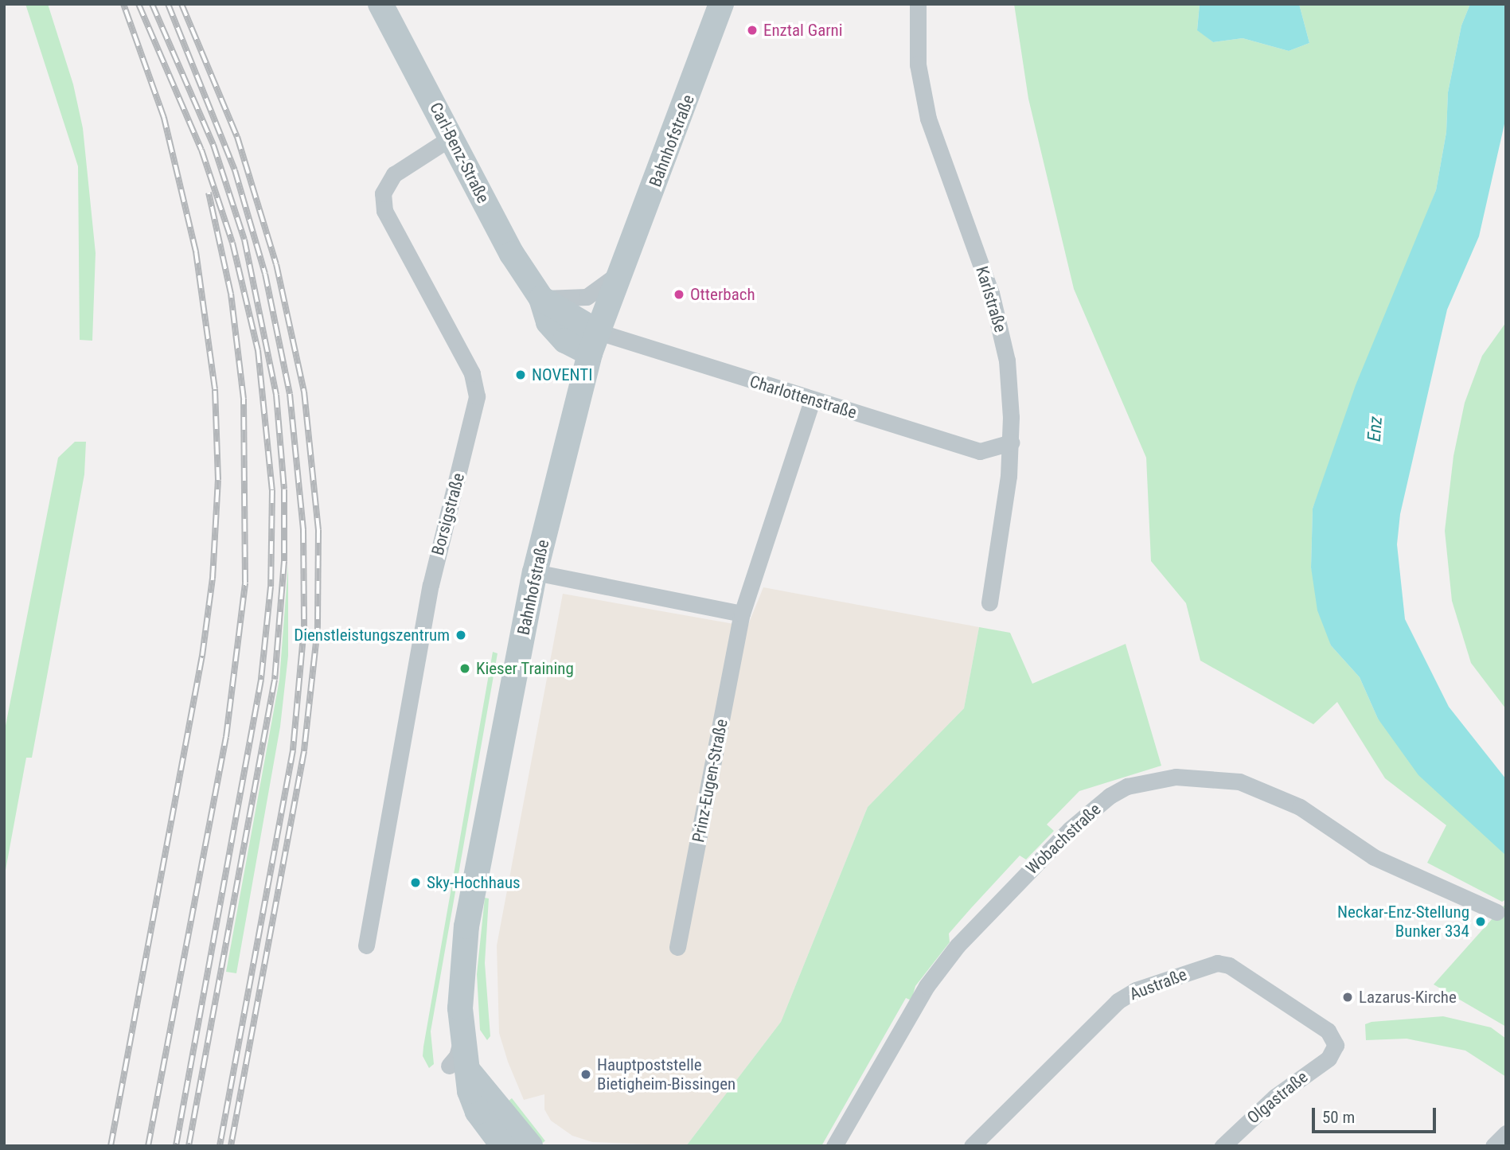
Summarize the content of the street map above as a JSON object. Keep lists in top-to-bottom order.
{
  "streets": {
    "street": [
      "Bahnhofstraße",
      "Carl-Benz-Straße",
      "Karlstraße",
      "Charlottenstraße",
      "Borsigstraße",
      "Prinz-Eugen-Straße",
      "Wobachstraße",
      "Austraße",
      "Olgastraße"
    ]
  },
  "crossings": [
    ["Bahnhofstraße", "Carl-Benz-Straße"],
    ["Bahnhofstraße", "Charlottenstraße"],
    ["Carl-Benz-Straße", "Charlottenstraße"],
    ["Carl-Benz-Straße", "Borsigstraße"],
    ["Karlstraße", "Charlottenstraße"],
    ["Charlottenstraße", "Prinz-Eugen-Straße"],
    ["Austraße", "Olgastraße"]
  ],
  "water": ["Enz"],
  "places": [
    "Enztal Garni",
    "Otterbach",
    "NOVENTI",
    "Dienstleistungszentrum",
    "Kieser Training",
    "Sky-Hochhaus",
    "Neckar-Enz-Stellung Bunker 334",
    "Lazarus-Kirche",
    "Hauptpoststelle Bietigheim-Bissingen"
  ],
  "scale_bar": "50 m"
}
